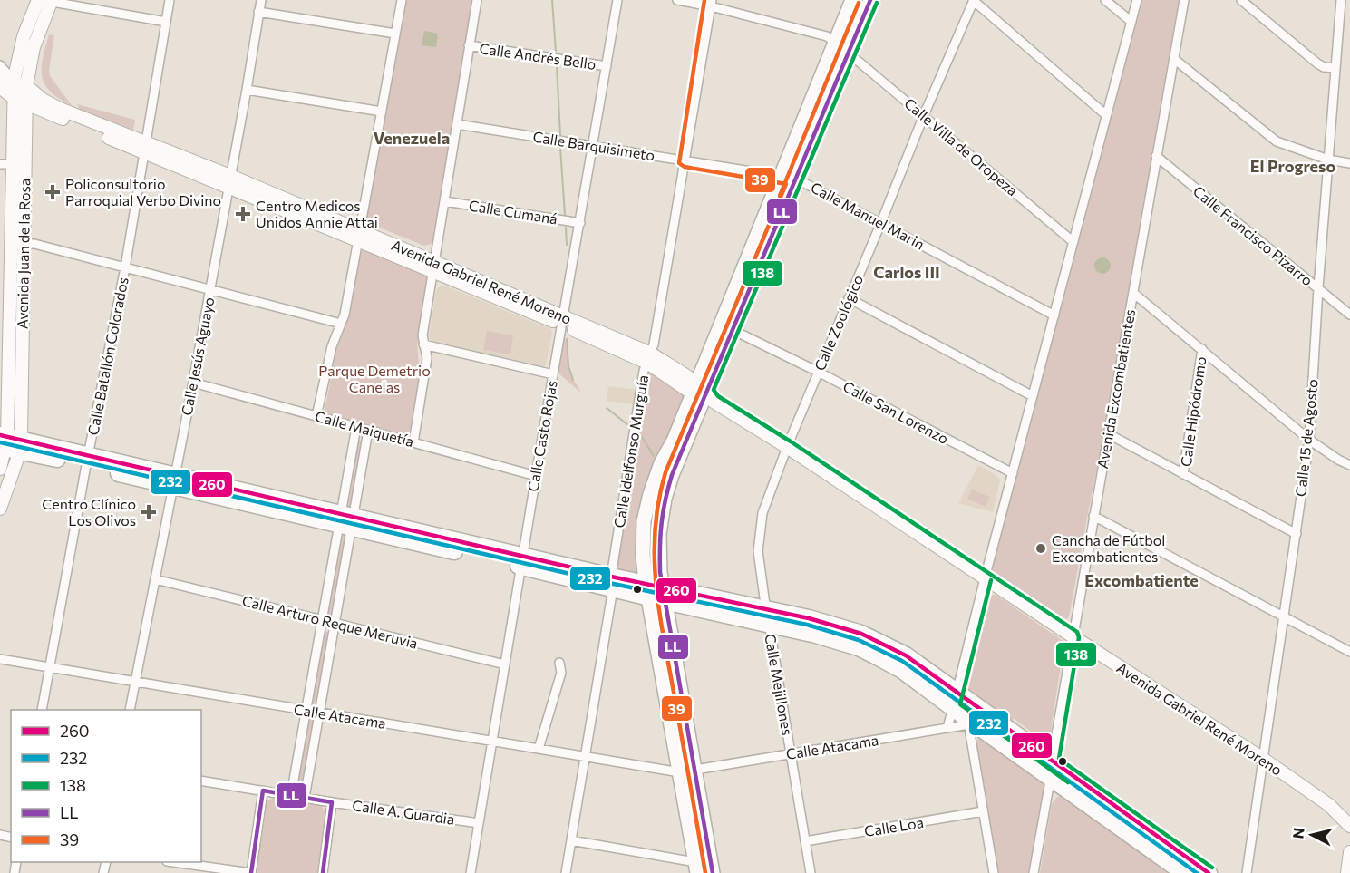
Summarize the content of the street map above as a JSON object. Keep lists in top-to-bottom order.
{
  "streets": {
    "street": [
      "Calle Andrés Bello",
      "Calle Barquisimeto",
      "Calle Villa de Oropeza",
      "Calle Cumaná",
      "Calle Manuel Marin",
      "Calle Francisco Pizarro",
      "Avenida Juan de la Rosa",
      "Avenida Gabriel René Moreno",
      "Calle Zoológico",
      "Calle Batallón Colorados",
      "Calle Jesús Aguayo",
      "Avenida Excombatientes",
      "Calle Hipódromo",
      "Calle San Lorenzo",
      "Calle Maiquetía",
      "Calle Casto Rojas",
      "Calle 15 de Agosto",
      "Calle Idelfonso Murguía",
      "Calle Arturo Reque Meruvia",
      "Calle Mejillones",
      "Calle Atacama",
      "Calle A. Guardia",
      "Calle Loa"
    ]
  },
  "crossings": [
    ["Calle Andrés Bello", "Calle Casto Rojas"],
    ["Calle Barquisimeto", "Calle Manuel Marin"],
    ["Calle Barquisimeto", "Calle Casto Rojas"],
    ["Calle Barquisimeto", "Calle Idelfonso Murguía"],
    ["Calle Villa de Oropeza", "Calle Zoológico"],
    ["Calle Villa de Oropeza", "Calle Idelfonso Murguía"],
    ["Calle Cumaná", "Calle Casto Rojas"],
    ["Calle Manuel Marin", "Calle Zoológico"],
    ["Calle Francisco Pizarro", "Avenida Excombatientes"],
    ["Calle Francisco Pizarro", "Calle 15 de Agosto"],
    ["Avenida Juan de la Rosa", "Avenida Gabriel René Moreno"],
    ["Avenida Gabriel René Moreno", "Calle Zoológico"],
    ["Avenida Gabriel René Moreno", "Calle Batallón Colorados"],
    ["Avenida Gabriel René Moreno", "Calle Jesús Aguayo"],
    ["Avenida Gabriel René Moreno", "Avenida Excombatientes"],
    ["Avenida Gabriel René Moreno", "Calle Casto Rojas"],
    ["Avenida Gabriel René Moreno", "Calle 15 de Agosto"],
    ["Avenida Gabriel René Moreno", "Calle Idelfonso Murguía"],
    ["Calle Zoológico", "Calle San Lorenzo"],
    ["Calle Zoológico", "Calle Mejillones"],
    ["Calle Batallón Colorados", "Calle Atacama"],
    ["Calle Jesús Aguayo", "Calle Maiquetía"],
    ["Calle Jesús Aguayo", "Calle Arturo Reque Meruvia"],
    ["Calle Jesús Aguayo", "Calle Atacama"],
    ["Calle Maiquetía", "Calle Casto Rojas"],
    ["Calle Casto Rojas", "Calle Arturo Reque Meruvia"],
    ["Calle Casto Rojas", "Calle Atacama"],
    ["Calle Casto Rojas", "Calle A. Guardia"],
    ["Calle Idelfonso Murguía", "Calle Atacama"],
    ["Calle Mejillones", "Calle Atacama"],
    ["Calle Mejillones", "Calle Loa"]
  ],
  "districts": [
    "Venezuela",
    "El Progreso",
    "Carlos III",
    "Excombatiente"
  ],
  "parks": ["Parque Demetrio Canelas"],
  "places": {
    "health": ["Policonsultorio Parroquial Verbo Divino", "Centro Medicos Unidos Annie Attai", "Centro Clínico Los Olivos"],
    "other": ["Cancha de Fútbol Excombatientes"]
  },
  "lines": [
    "transit line LL",
    "transit line 39",
    "transit line 138",
    "transit line 260",
    "transit line 232"
  ],
  "legend": [
    "260",
    "232",
    "138",
    "LL",
    "39"
  ],
  "north": "left"
}
